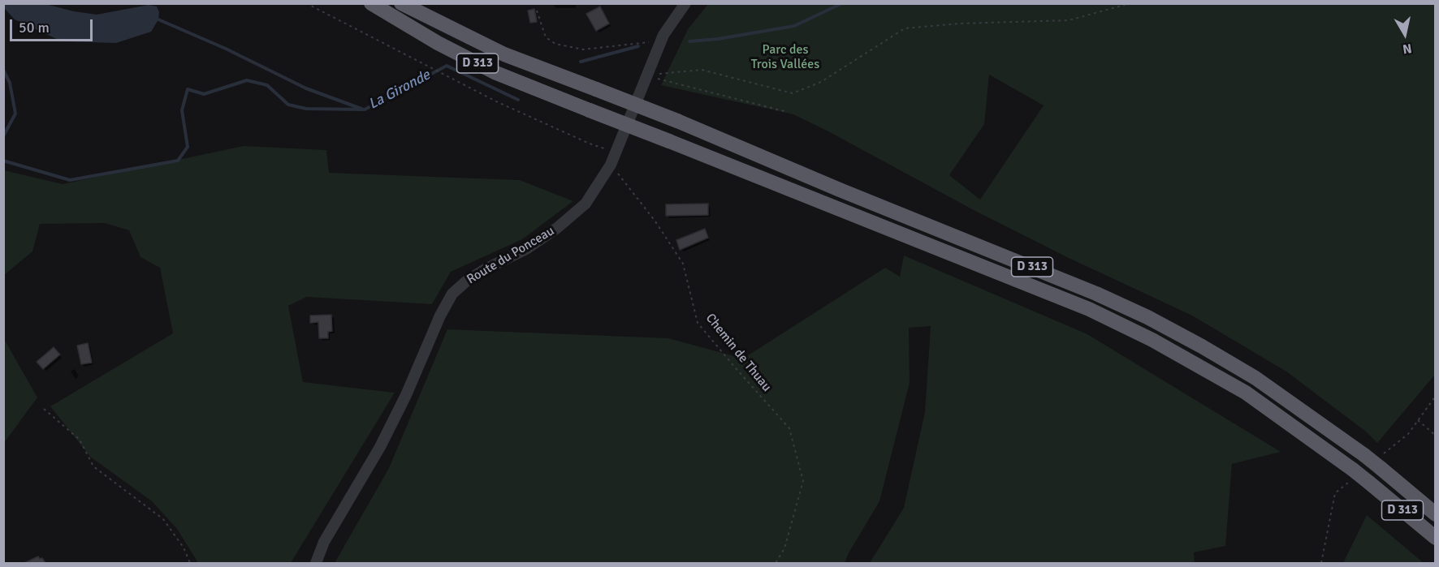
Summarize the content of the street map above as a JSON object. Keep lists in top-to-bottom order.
{
  "streets": {
    "highway": ["D 313"],
    "street": ["Route du Ponceau"],
    "path": ["Chemin de Thuau"]
  },
  "crossings": [
    ["Route du Ponceau", "Chemin de Thuau"]
  ],
  "water": ["La Gironde"],
  "parks": ["Parc des Trois Vallées"],
  "scale_bar": "50 m",
  "north": "bottom"
}
